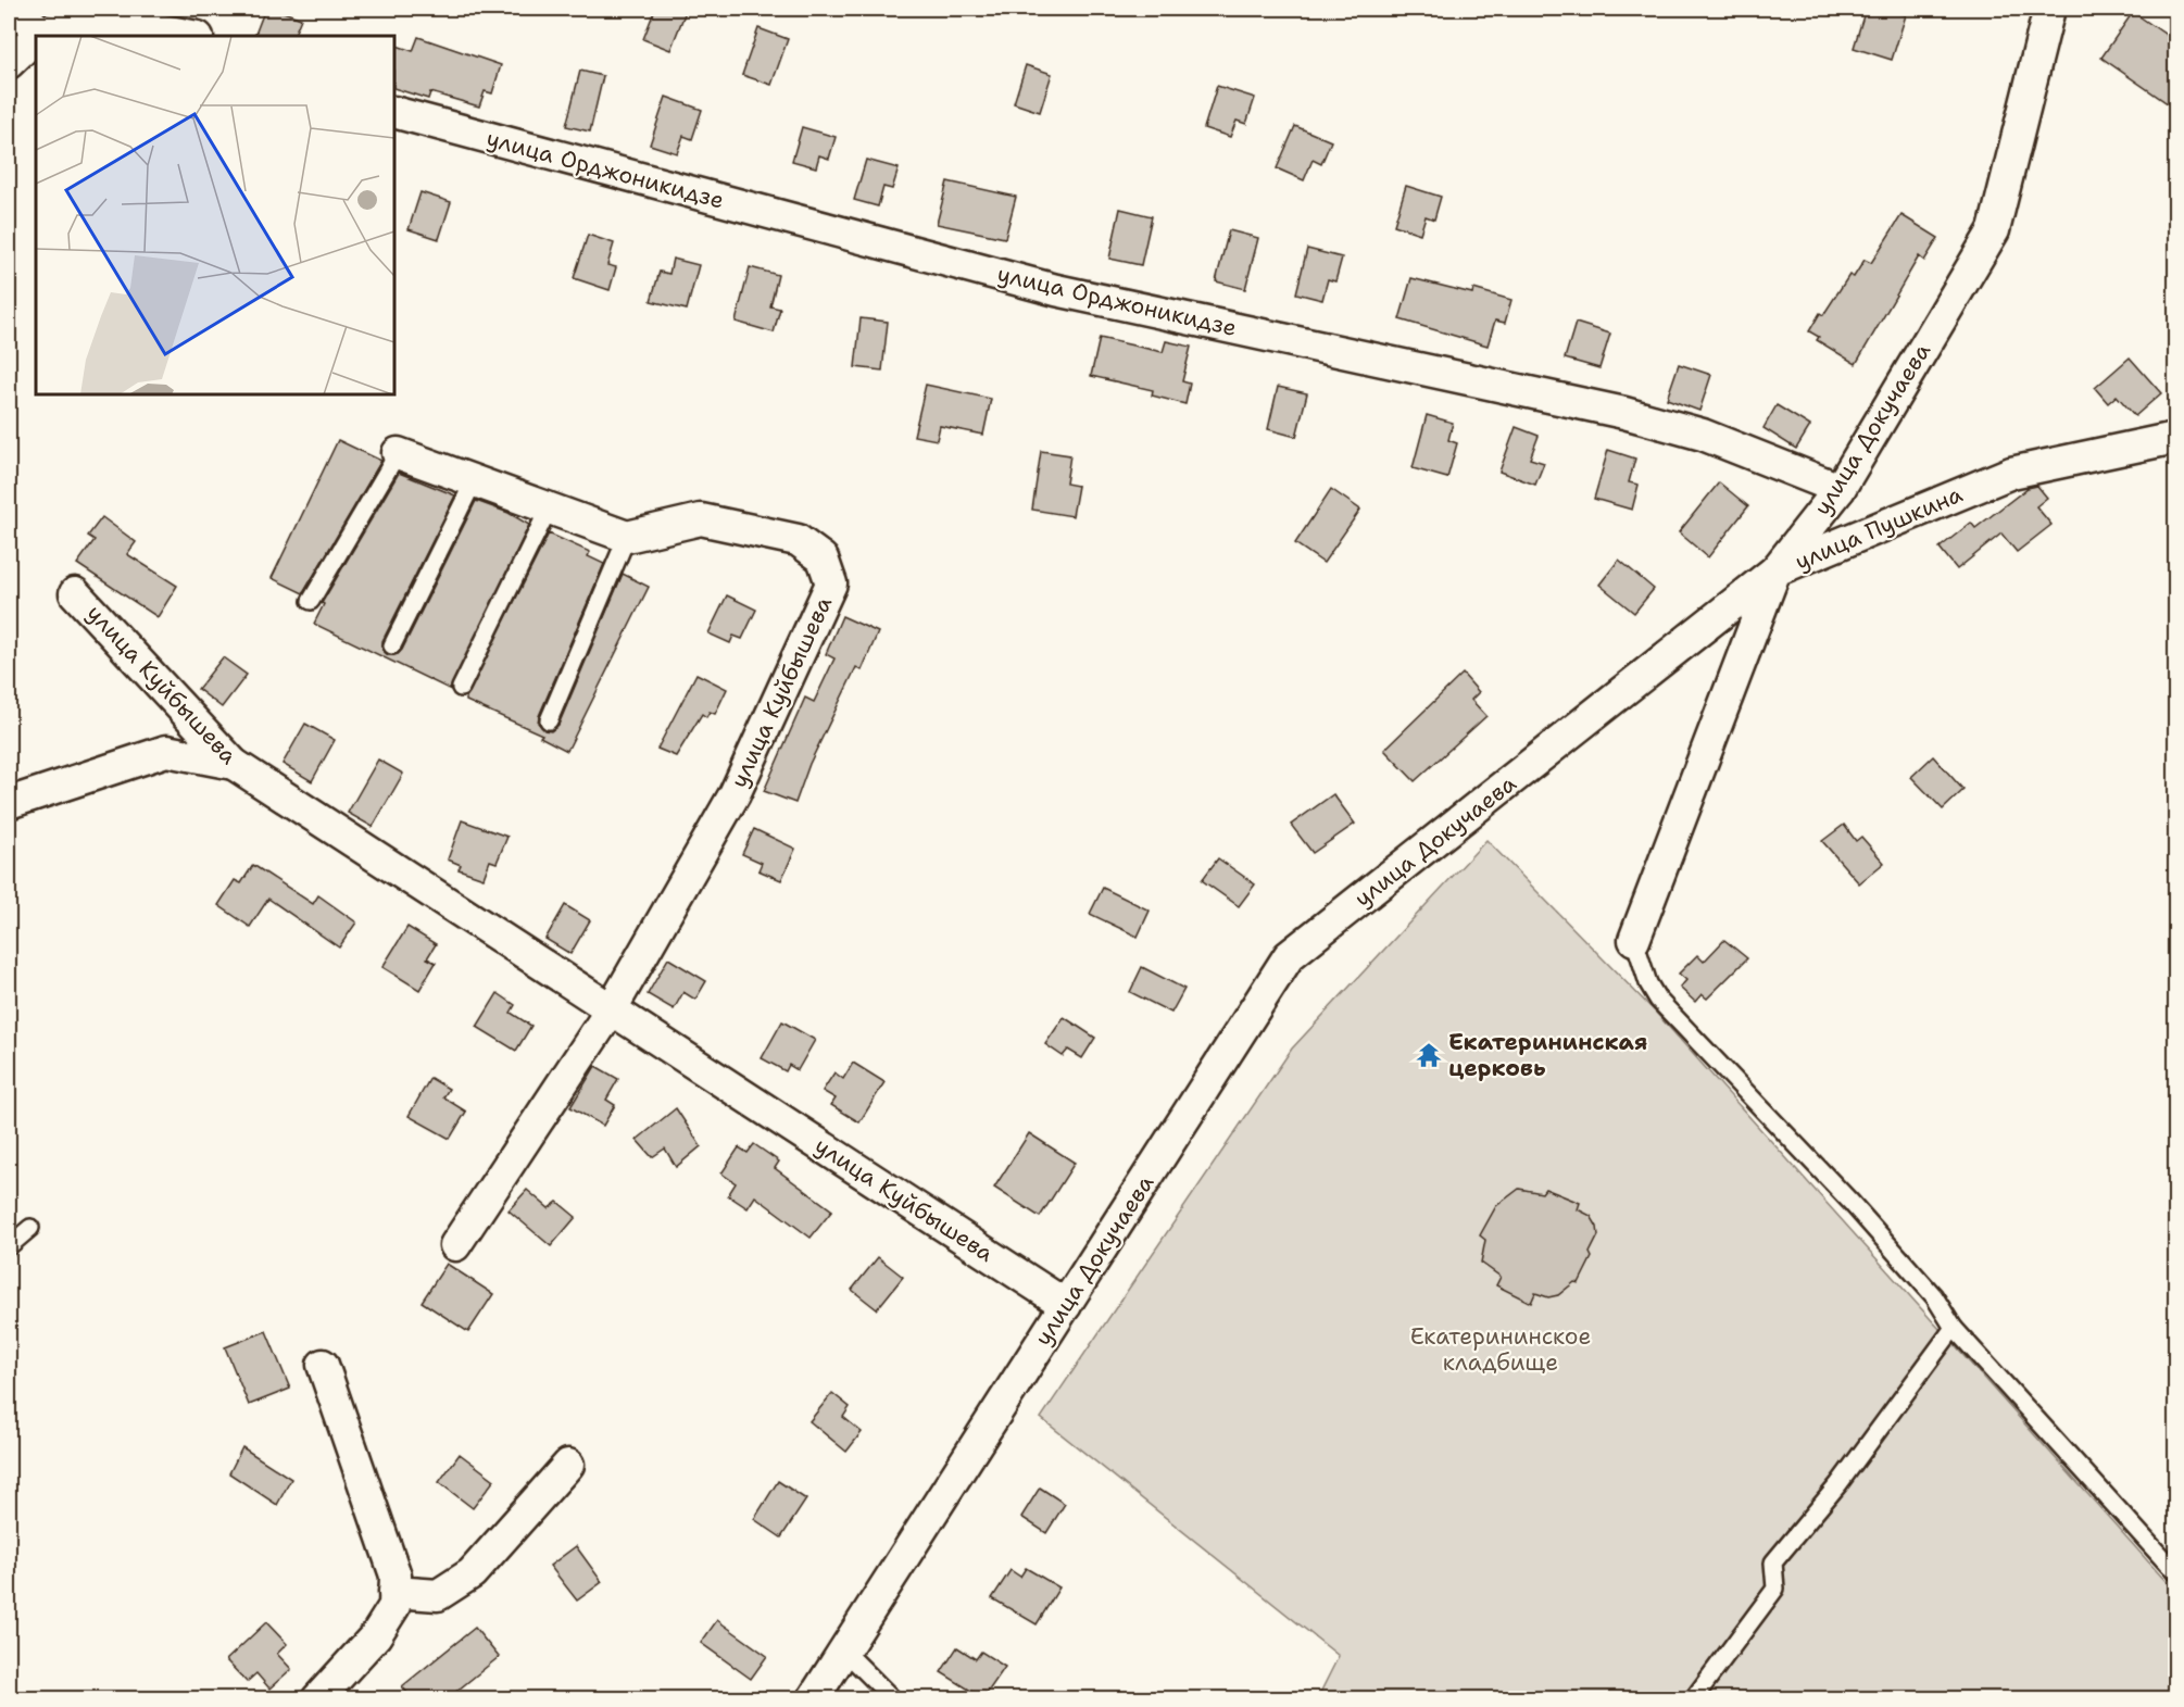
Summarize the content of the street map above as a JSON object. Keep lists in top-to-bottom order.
{
  "streets": {
    "street": [
      "улица Орджоникидзе",
      "улица Докучаева",
      "улица Пушкина",
      "улица Куйбышева"
    ]
  },
  "crossings": [
    ["улица Орджоникидзе", "улица Докучаева"],
    ["улица Докучаева", "улица Пушкина"],
    ["улица Докучаева", "улица Куйбышева"]
  ],
  "parks": ["Екатерининское кладбище"],
  "places": {
    "temple": ["Екатерининская церковь"]
  }
}
